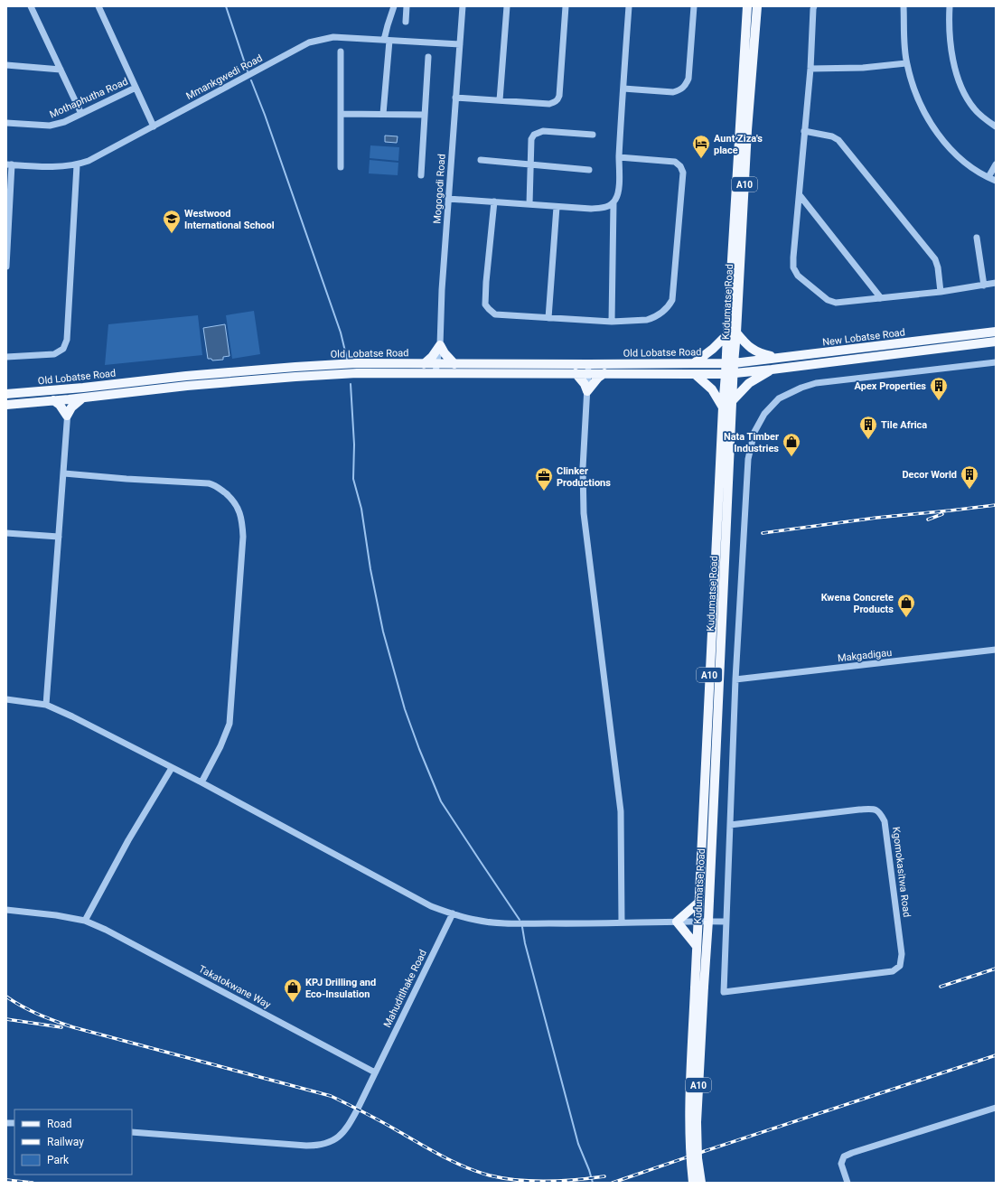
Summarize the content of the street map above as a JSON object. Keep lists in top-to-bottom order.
{
  "streets": {
    "main road": [
      "A10",
      "Kudumatse Road",
      "New Lobatse Road",
      "Old Lobatse Road"
    ],
    "street": [
      "Mmankgwedi Road",
      "Mothaphutha Road",
      "Mogogodi Road",
      "Makgadigau",
      "Kgomokasitwa Road",
      "Takatokwane Way",
      "Mahuditlhake Road"
    ]
  },
  "crossings": [
    ["Mmankgwedi Road", "Mogogodi Road"],
    ["Mogogodi Road", "Old Lobatse Road"],
    ["Kudumatse Road", "New Lobatse Road"],
    ["Kudumatse Road", "Old Lobatse Road"],
    ["New Lobatse Road", "Old Lobatse Road"],
    ["Takatokwane Way", "Mahuditlhake Road"]
  ],
  "places": {
    "hotel": ["Aunt Ziza's place"],
    "school or university": ["Westwood International School"],
    "building": ["Apex Properties", "Tile Africa", "Decor World"],
    "shop": ["Nata Timber Industries", "Kwena Concrete Products", "KPJ Drilling and Eco-Insulation"],
    "office": ["Clinker Productions"]
  },
  "legend": ["Road", "Railway", "Park"]
}
